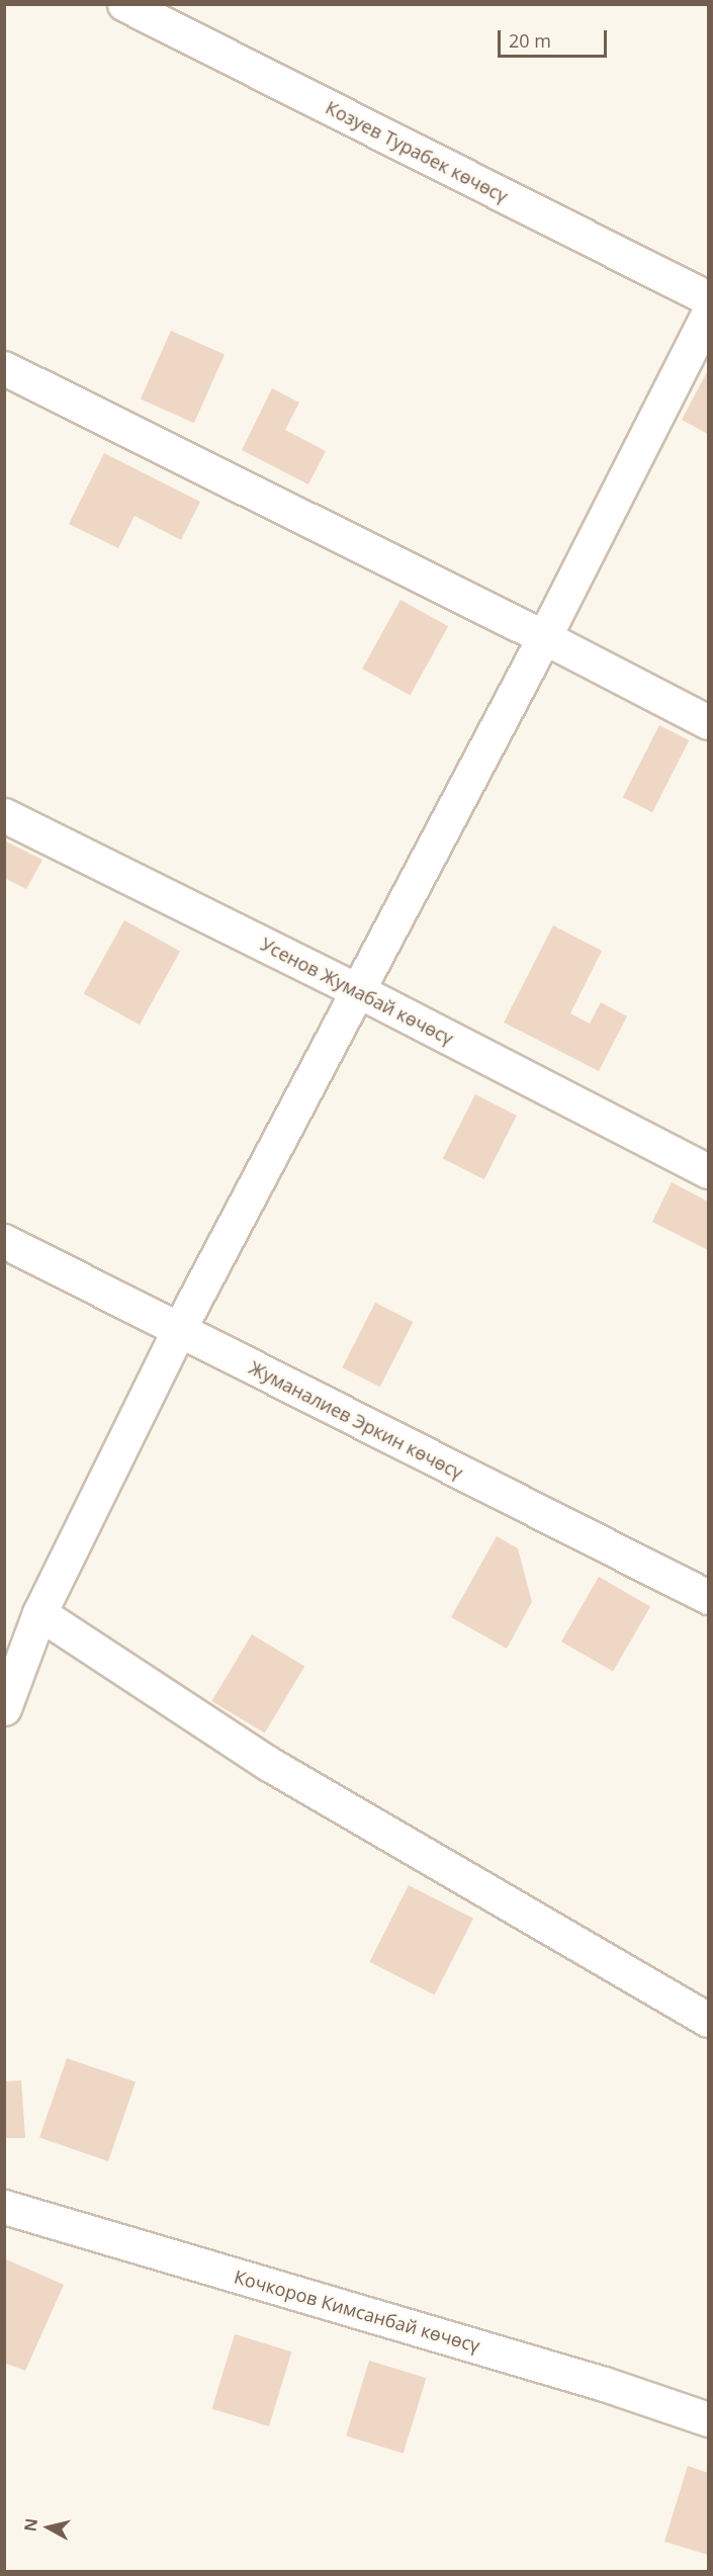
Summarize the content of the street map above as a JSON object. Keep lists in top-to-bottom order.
{
  "streets": {
    "street": [
      "Козуев Турабек көчөсү",
      "Усенов Жумабай көчөсү",
      "Жуманалиев Эркин көчөсү",
      "Кочкоров Кимсанбай көчөсү"
    ]
  },
  "scale_bar": "20 m",
  "north": "left"
}
